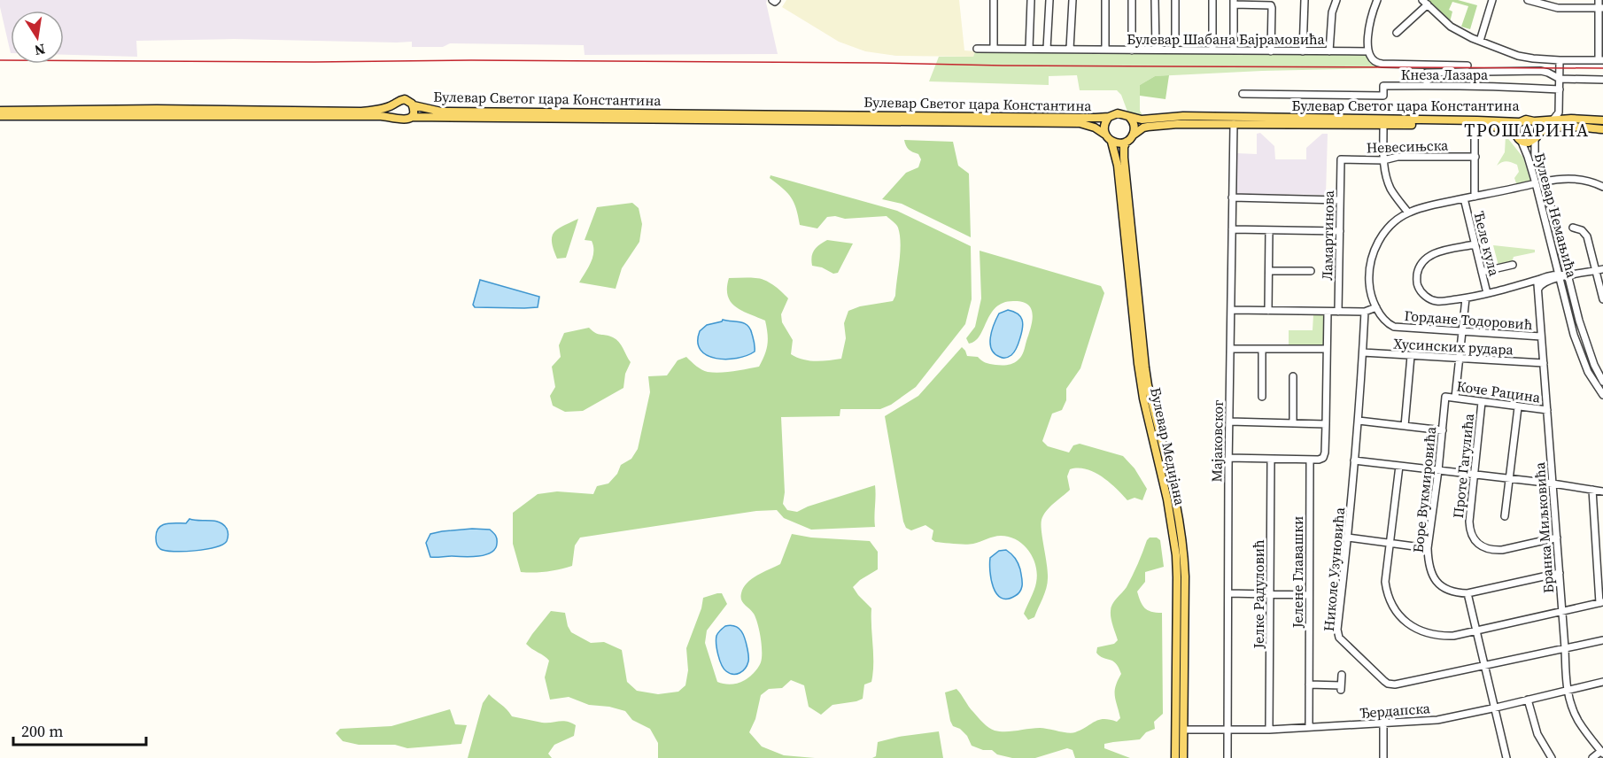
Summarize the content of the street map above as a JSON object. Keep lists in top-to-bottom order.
{
  "streets": {
    "main road": ["Булевар Светог цара Константина", "Булевар Немањића", "Булевар Медијана"],
    "street": [
      "Булевар Шабана Бајрамовића",
      "Кнеза Лазара",
      "Невесињска",
      "Ламартинова",
      "Ћеле кула",
      "Гордане Тодоровић",
      "Хусинских рудара",
      "Коче Рацина",
      "Мајаковског",
      "Проте Гагулића",
      "Боре Вукмировића",
      "Бранка Миљковића",
      "Николе Узуновића",
      "Јелене Главашки",
      "Јелке Радуловић",
      "Ђердапска"
    ]
  },
  "crossings": [
    ["Булевар Светог цара Константина", "Булевар Немањића"],
    ["Булевар Светог цара Константина", "Мајаковског"],
    ["Булевар Светог цара Константина", "Булевар Медијана"],
    ["Невесињска", "Ламартинова"],
    ["Гордане Тодоровић", "Бранка Миљковића"],
    ["Хусинских рудара", "Бранка Миљковића"],
    ["Хусинских рудара", "Николе Узуновића"],
    ["Коче Рацина", "Проте Гагулића"],
    ["Коче Рацина", "Боре Вукмировића"],
    ["Коче Рацина", "Бранка Миљковића"],
    ["Мајаковског", "Ђердапска"],
    ["Булевар Медијана", "Ђердапска"],
    ["Проте Гагулића", "Бранка Миљковића"],
    ["Боре Вукмировића", "Бранка Миљковића"],
    ["Бранка Миљковића", "Николе Узуновића"],
    ["Бранка Миљковића", "Ђердапска"],
    ["Јелене Главашки", "Ђердапска"],
    ["Јелке Радуловић", "Ђердапска"]
  ],
  "districts": ["ТРОШАРИНА"],
  "scale_bar": "200 m",
  "north": "bottom"
}
